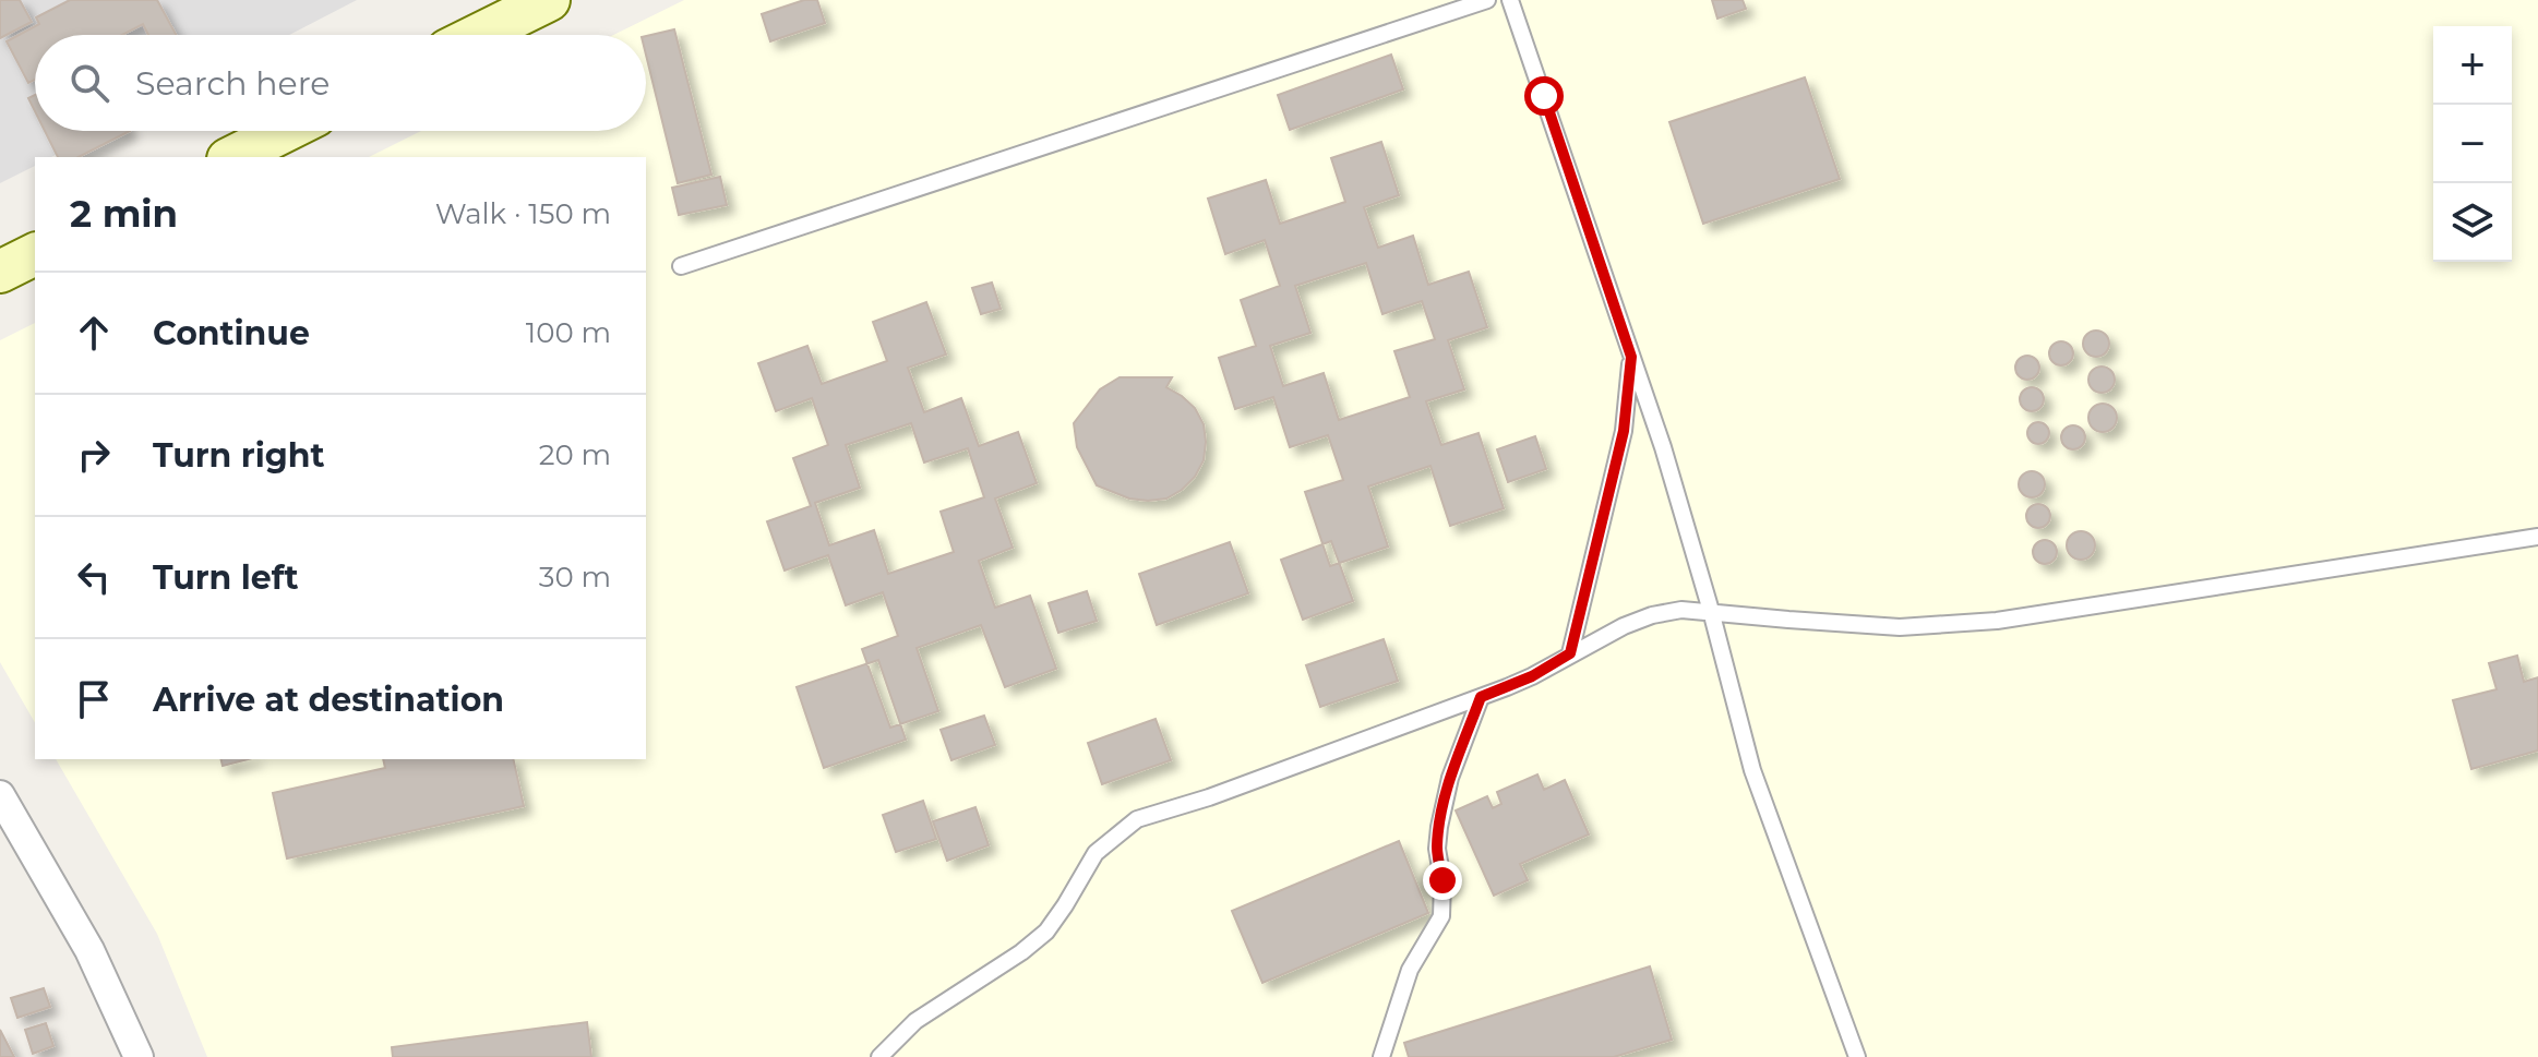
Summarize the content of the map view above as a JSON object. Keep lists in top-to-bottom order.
{
  "page": {
    "map_buttons": ["+", "−"],
    "search": "Search here",
    "heading": ["2 min", "Walk · 150 m"],
    "list": [
      ["Continue", "100 m"],
      ["Turn right", "20 m"],
      ["Turn left", "30 m"],
      "Arrive at destination"
    ]
  }
}
